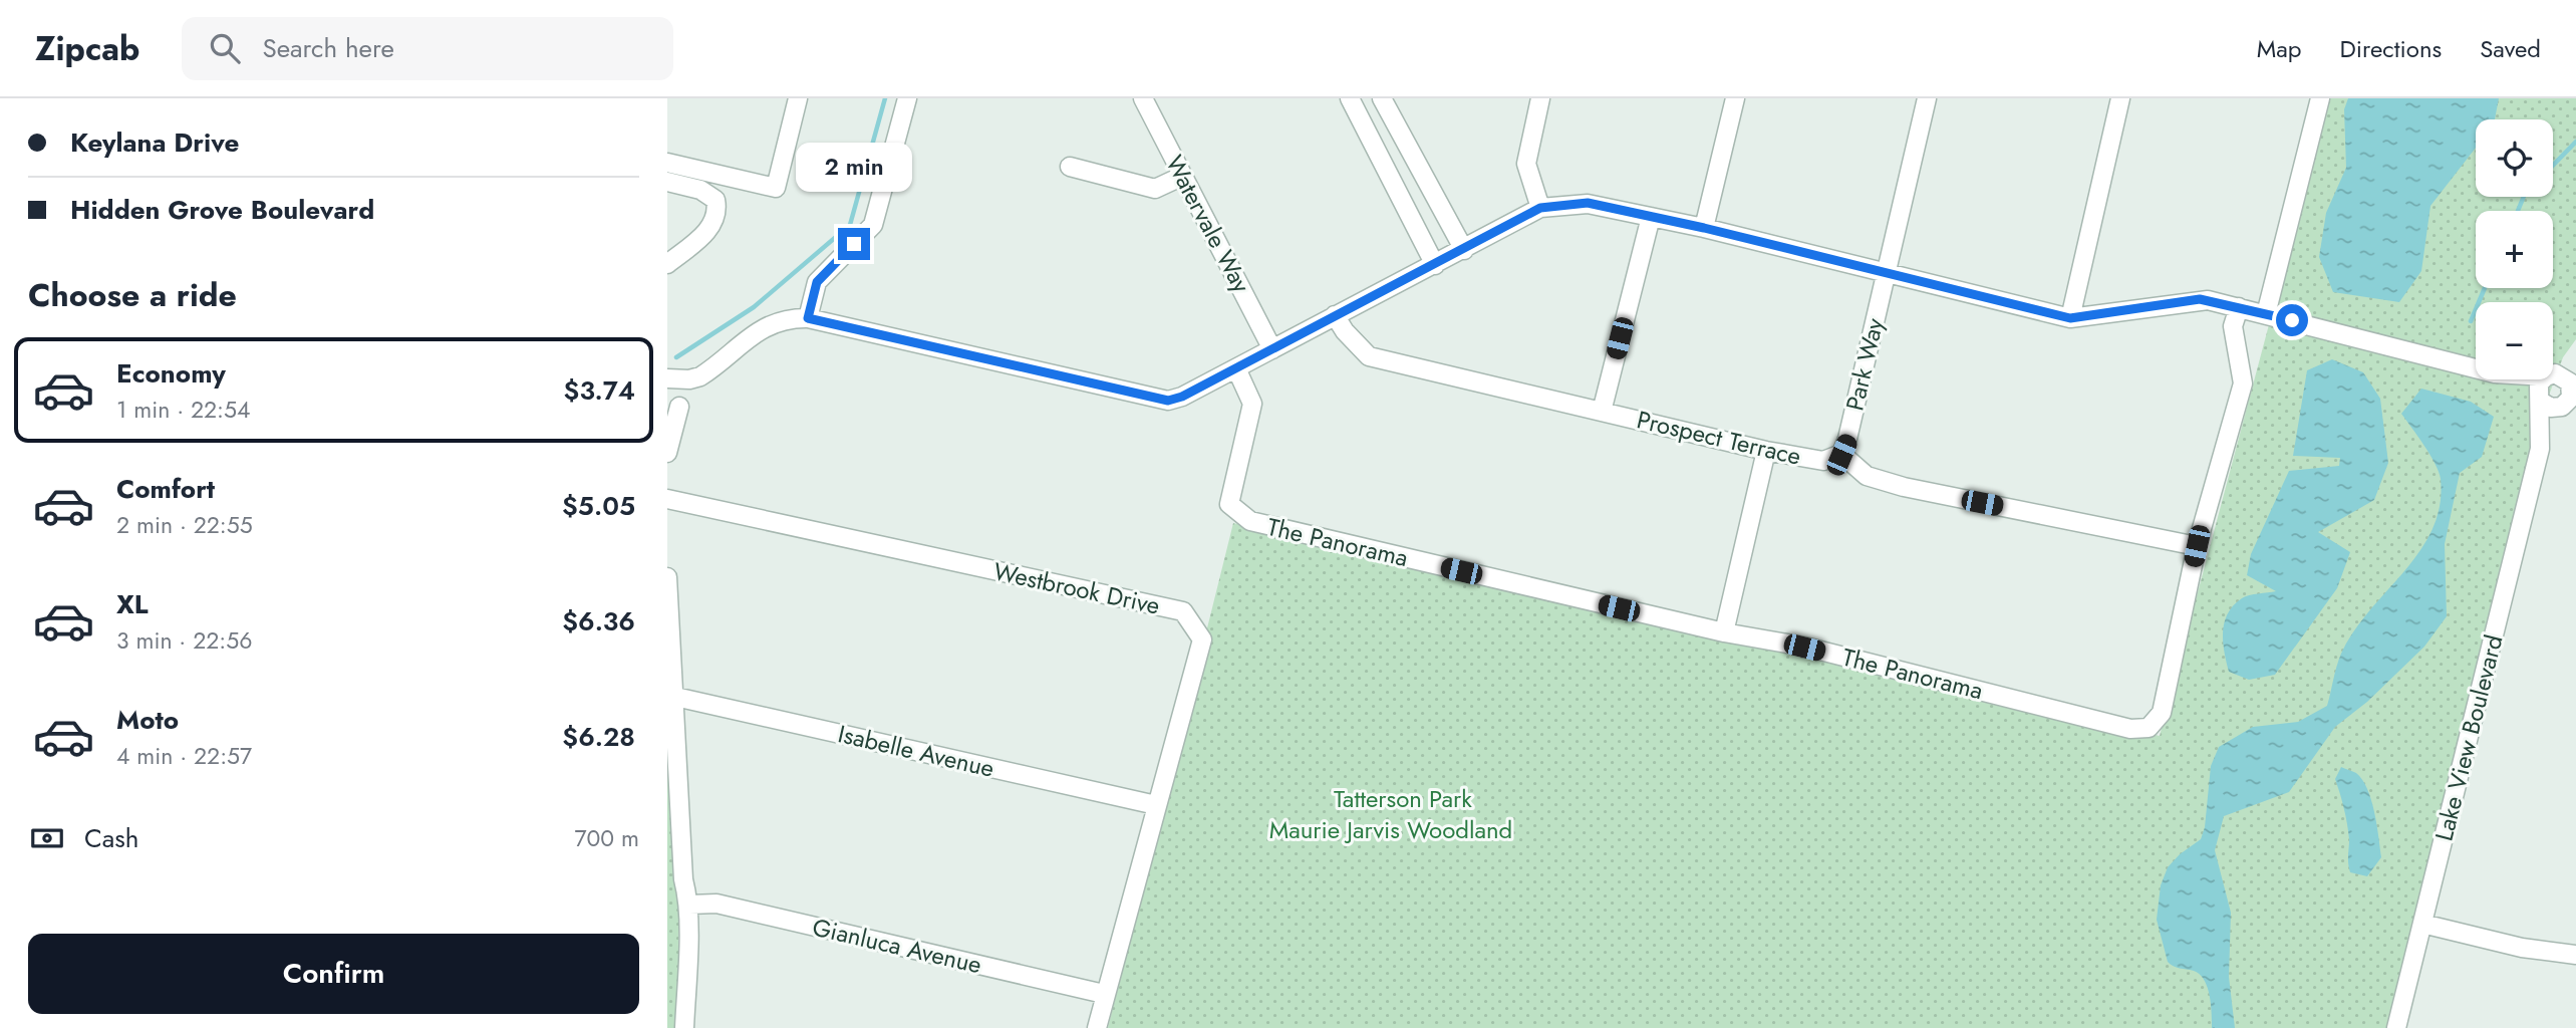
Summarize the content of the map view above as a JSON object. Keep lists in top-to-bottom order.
{
  "streets": {
    "street": [
      "Watervale Way",
      "Park Way",
      "Prospect Terrace",
      "The Panorama",
      "Westbrook Drive",
      "Lake View Boulevard",
      "Isabelle Avenue",
      "Gianluca Avenue"
    ]
  },
  "crossings": [
    ["Park Way", "Prospect Terrace"],
    ["Westbrook Drive", "Isabelle Avenue"],
    ["Westbrook Drive", "Gianluca Avenue"]
  ],
  "parks": ["Tatterson Park", "Maurie Jarvis Woodland"],
  "page": {
    "header": "Zipcab",
    "search": "Search here",
    "nav": ["Map", "Directions", "Saved"],
    "banner": ["Keylana Drive", "Hidden Grove Boulevard"],
    "map_buttons": ["+", "−"],
    "bubble": "2 min",
    "heading": "Choose a ride",
    "list": [
      {
        "name": "Economy",
        "note": "1 min · 22:54",
        "value": "$3.74"
      },
      {
        "name": "Comfort",
        "note": "2 min · 22:55",
        "value": "$5.05"
      },
      {
        "name": "XL",
        "note": "3 min · 22:56",
        "value": "$6.36"
      },
      {
        "name": "Moto",
        "note": "4 min · 22:57",
        "value": "$6.28"
      }
    ],
    "pay": ["Cash", "700 m"],
    "buttons": "Confirm"
  }
}
